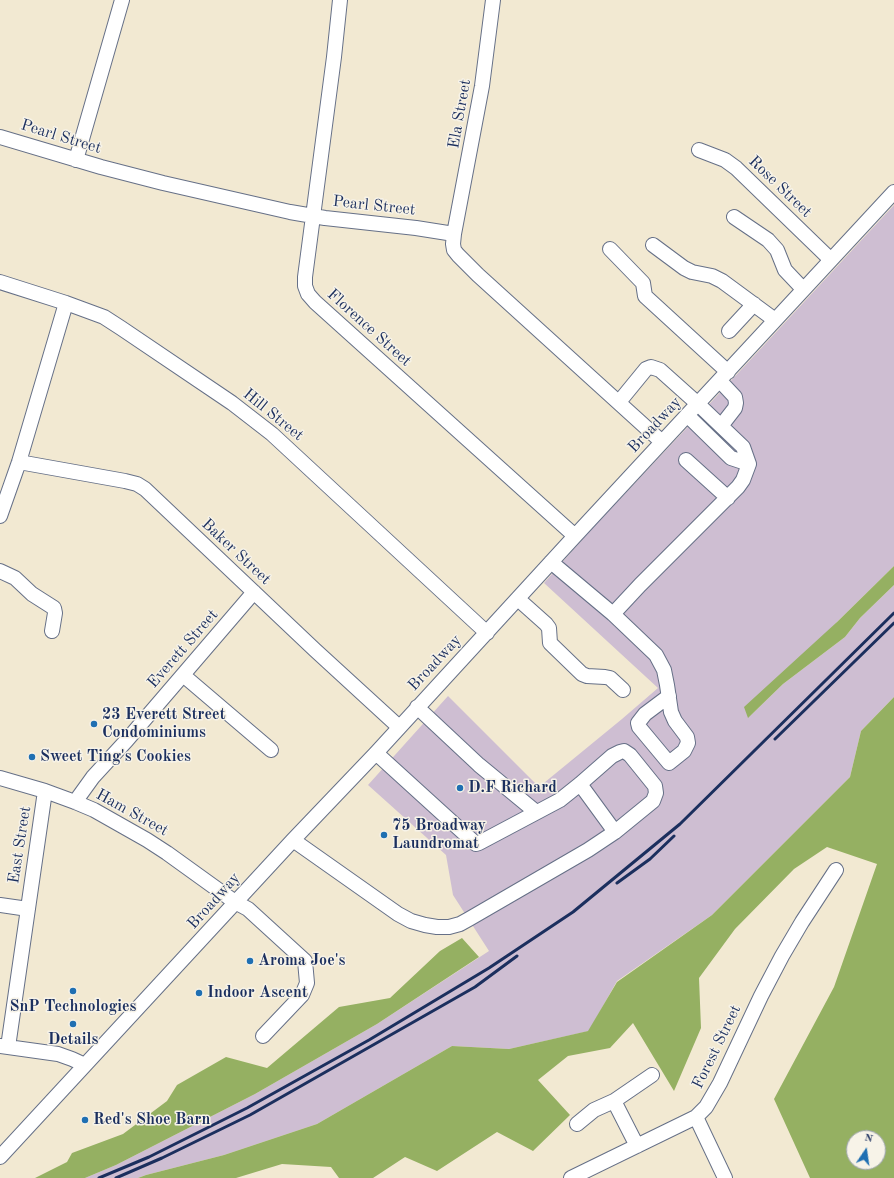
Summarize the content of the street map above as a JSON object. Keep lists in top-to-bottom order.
{
  "streets": {
    "street": [
      "Ela Street",
      "Pearl Street",
      "Rose Street",
      "Florence Street",
      "Hill Street",
      "Broadway",
      "Baker Street",
      "Everett Street",
      "Ham Street",
      "East Street",
      "Forest Street"
    ]
  },
  "crossings": [
    ["Ela Street", "Pearl Street"],
    ["Pearl Street", "Florence Street"],
    ["Rose Street", "Broadway"],
    ["Florence Street", "Broadway"],
    ["Hill Street", "Broadway"],
    ["Broadway", "Baker Street"],
    ["Broadway", "Ham Street"],
    ["Baker Street", "Everett Street"],
    ["Everett Street", "Ham Street"],
    ["Ham Street", "East Street"]
  ],
  "places": [
    "23 Everett Street Condominiums",
    "Sweet Ting's Cookies",
    "D.F Richard",
    "75 Broadway Laundromat",
    "Aroma Joe's",
    "SnP Technologies",
    "Indoor Ascent",
    "Details",
    "Red's Shoe Barn"
  ],
  "north": "top"
}
